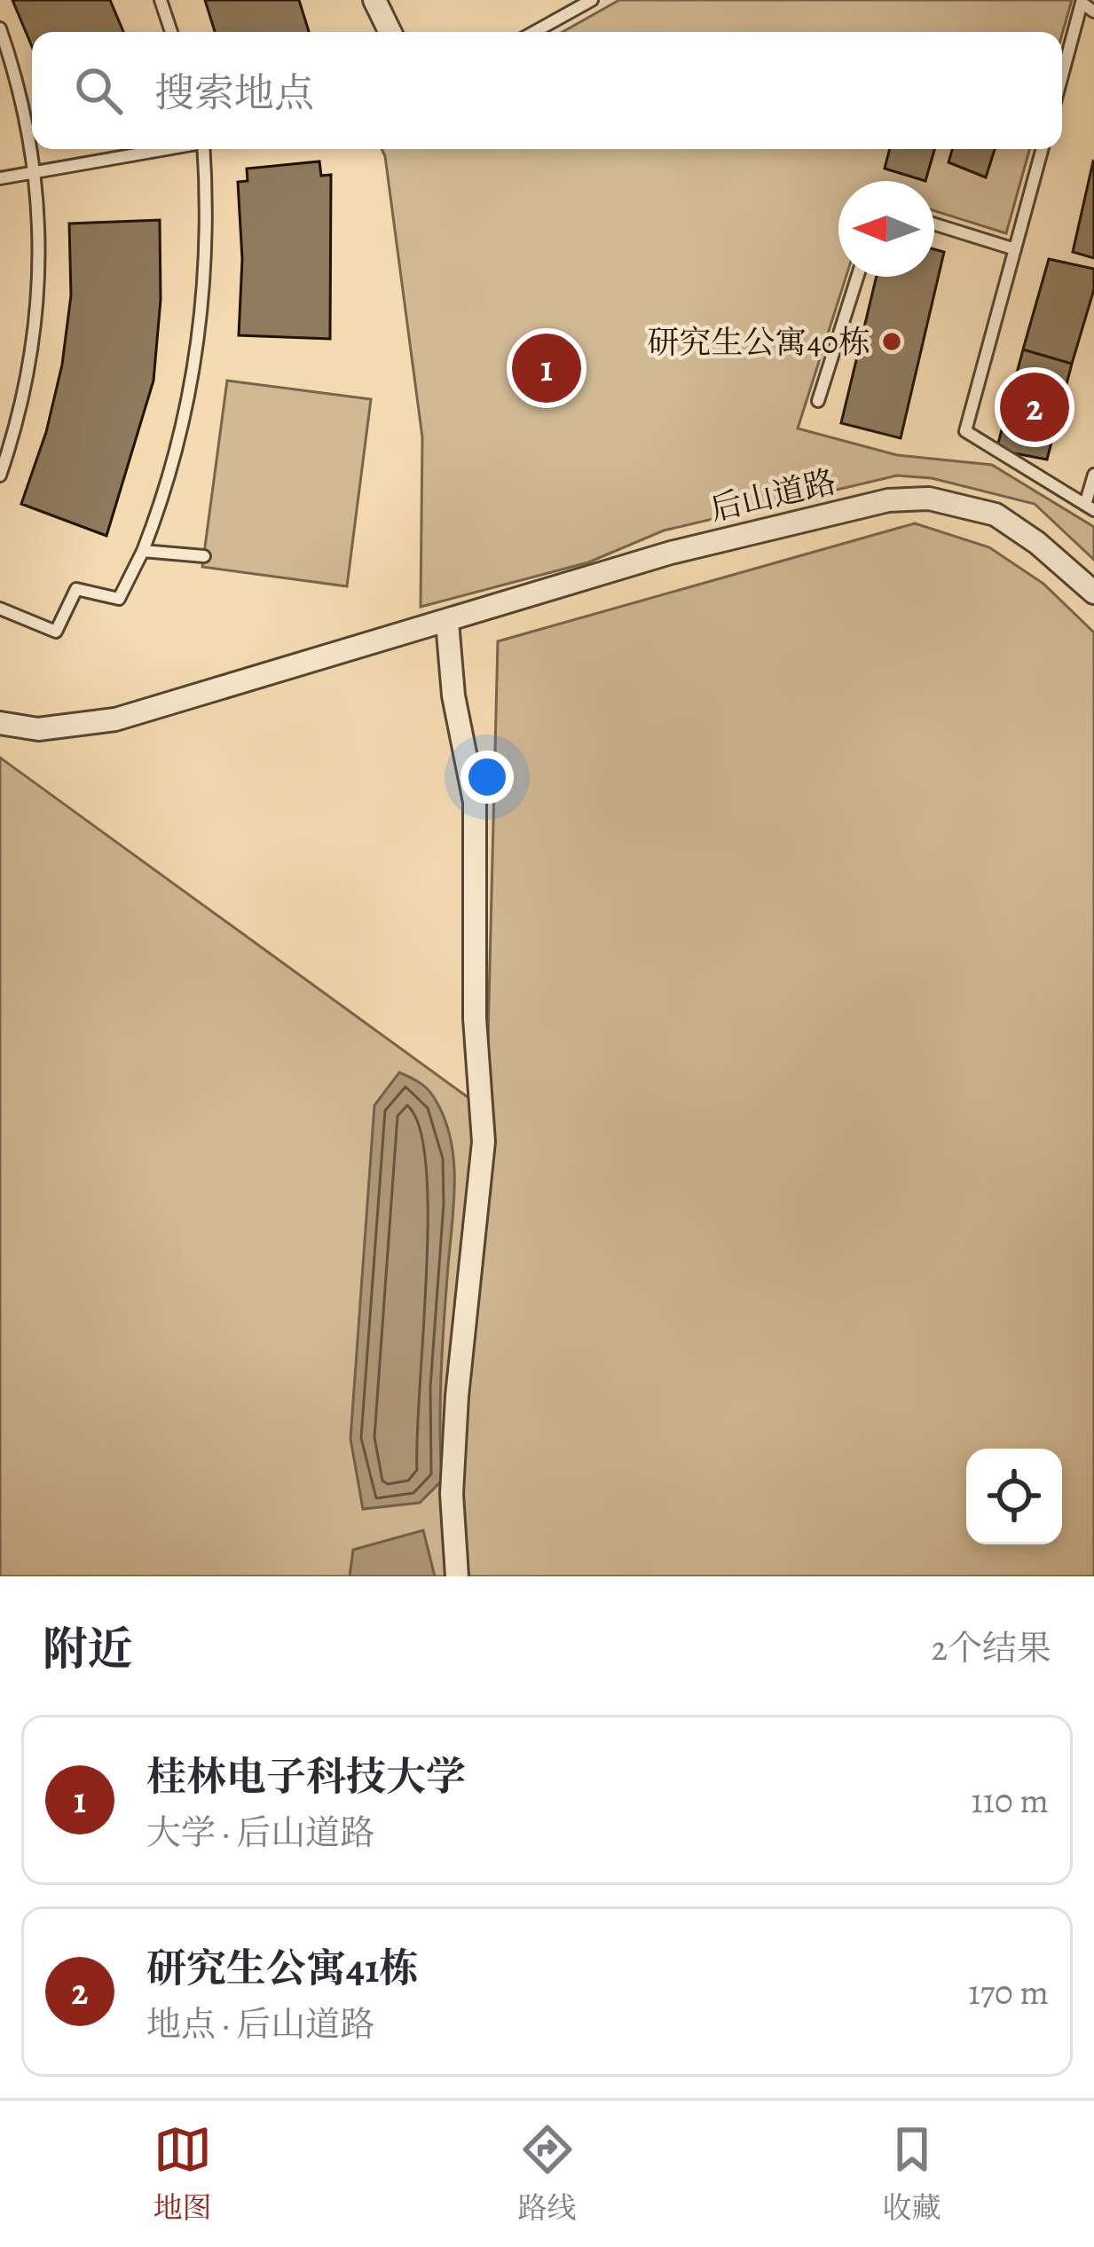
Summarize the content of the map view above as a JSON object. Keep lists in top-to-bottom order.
{
  "streets": {
    "street": ["后山道路"]
  },
  "places": ["研究生公寓40栋"],
  "north": "left",
  "page": {
    "search": "搜索地点",
    "pins": ["1", "2"],
    "heading": ["附近", "2个结果"],
    "list": [
      {
        "mark": "1",
        "name": "桂林电子科技大学",
        "note": "大学 · 后山道路",
        "value": "110 m"
      },
      {
        "mark": "2",
        "name": "研究生公寓41栋",
        "note": "地点 · 后山道路",
        "value": "170 m"
      }
    ],
    "nav": ["地图", "路线", "收藏"]
  }
}
